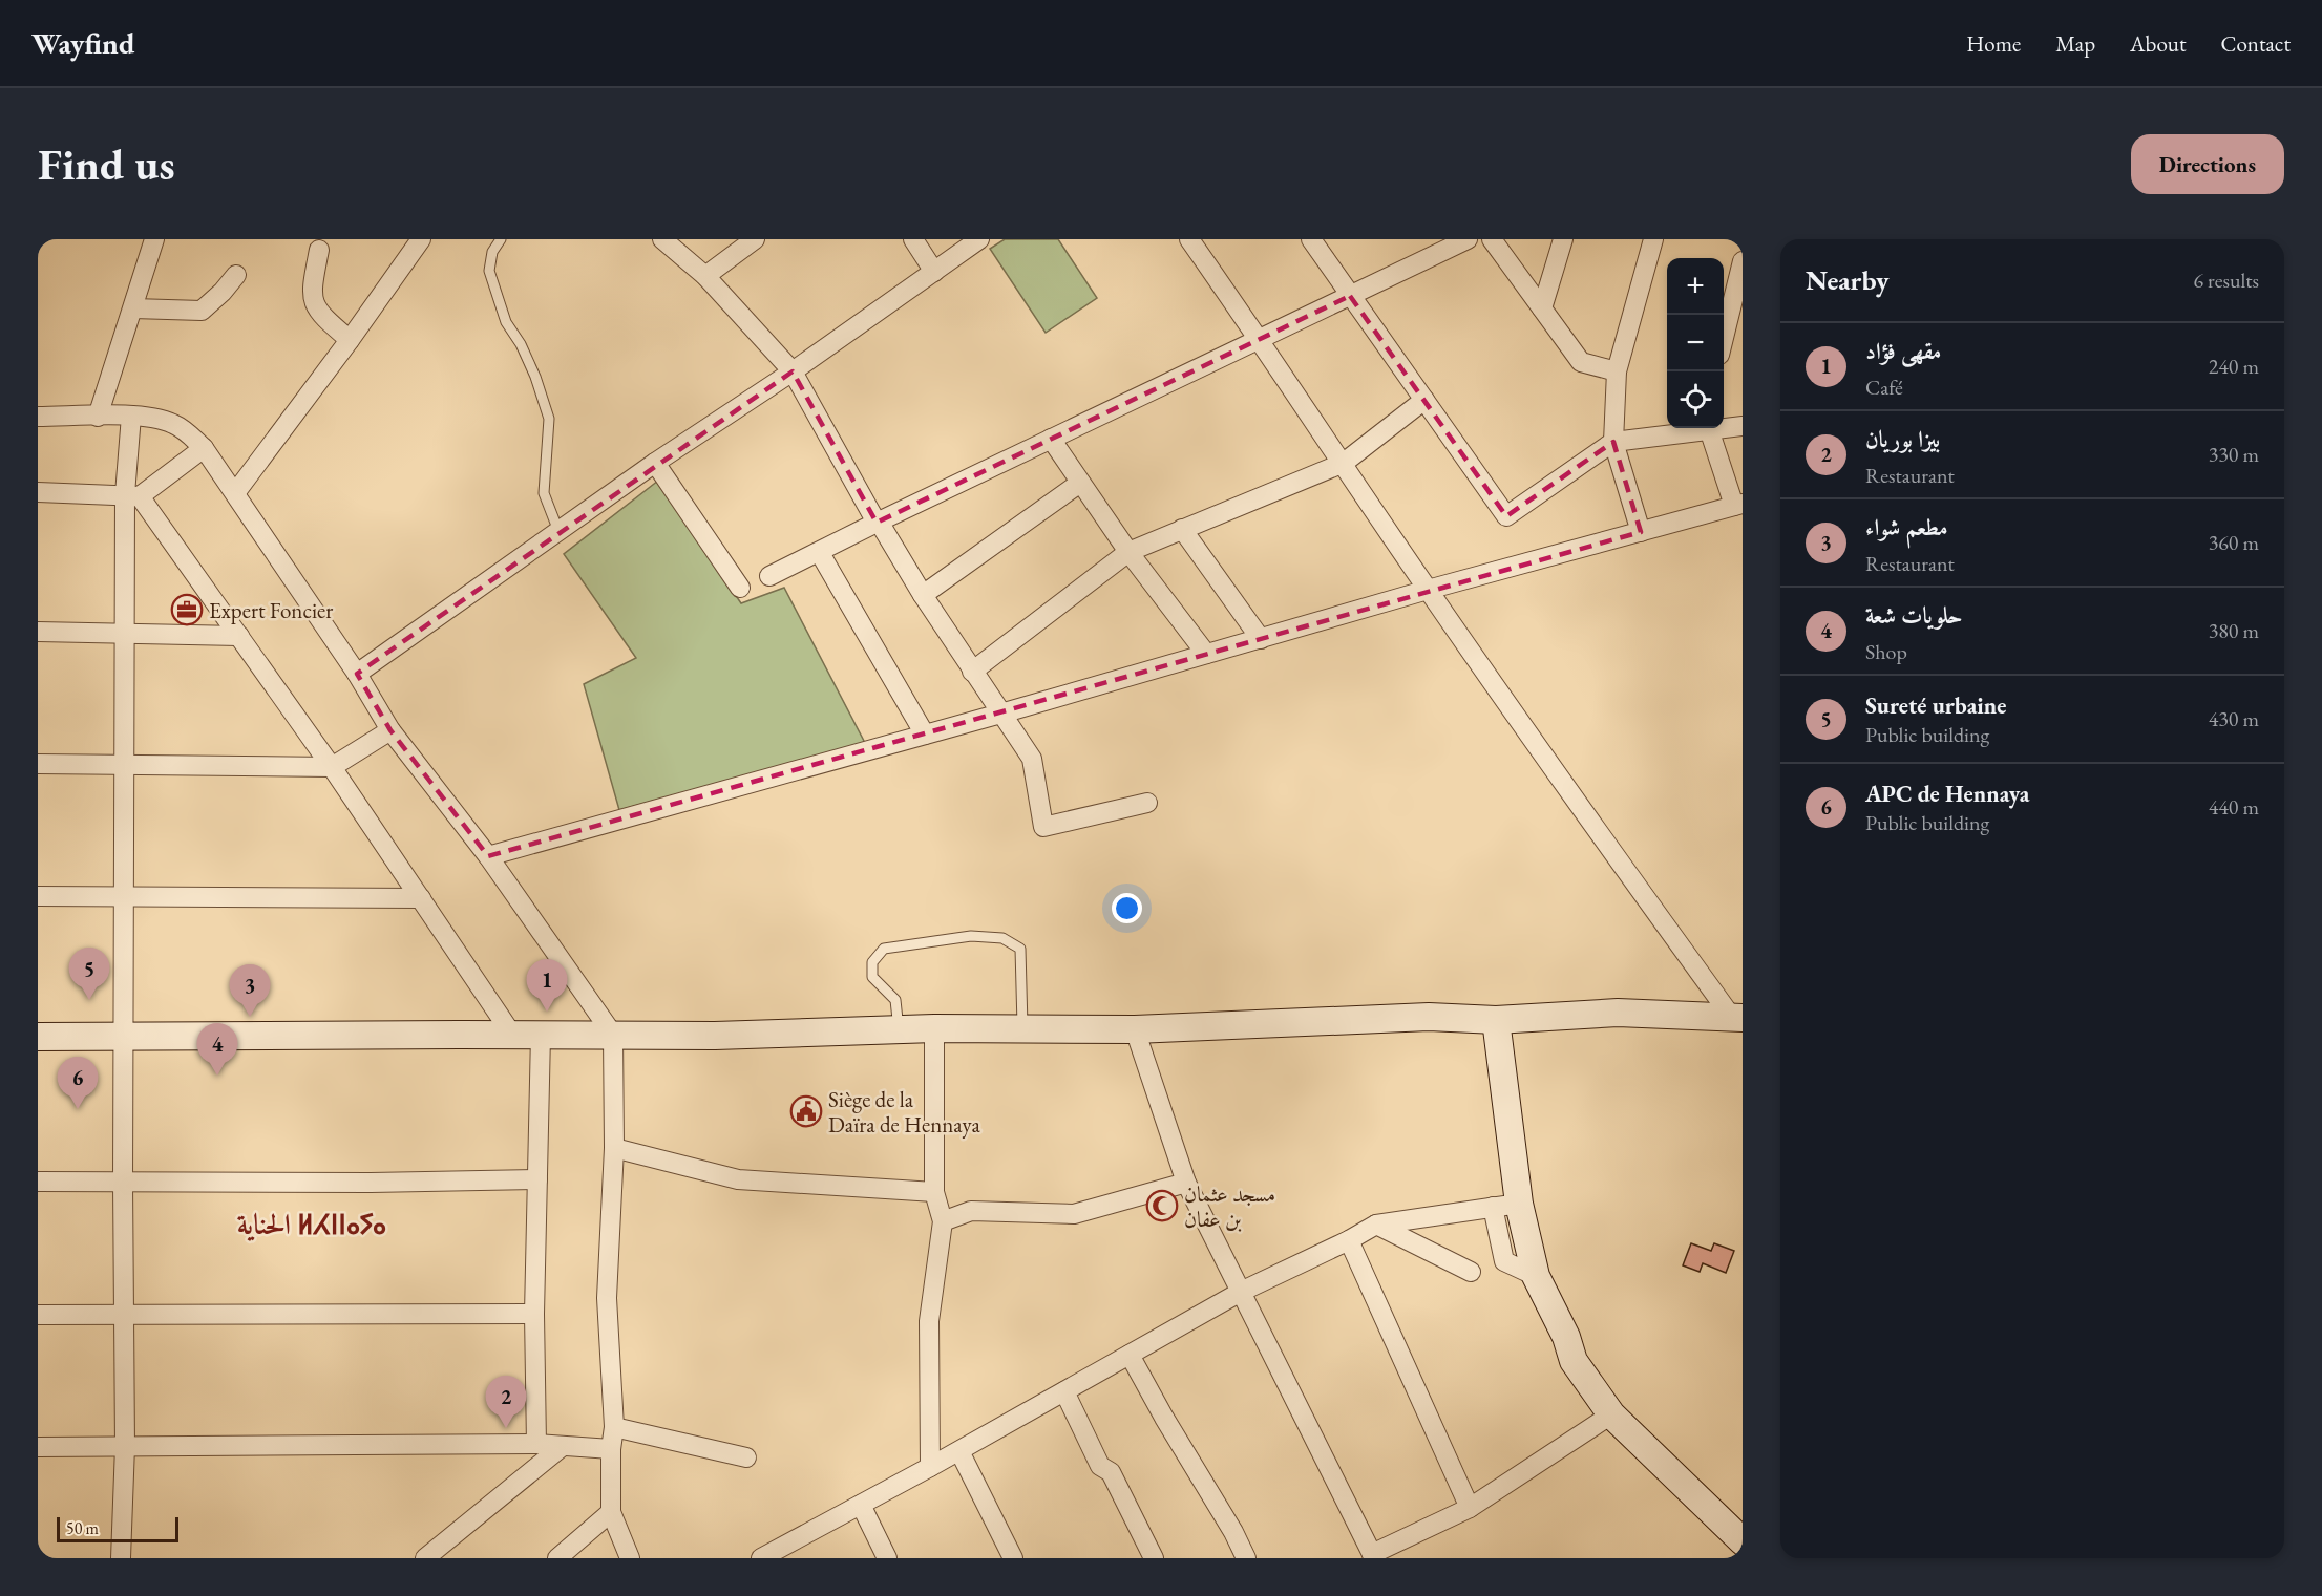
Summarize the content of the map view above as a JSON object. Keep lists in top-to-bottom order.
{
  "districts": ["الحناية ⵍⵃⵏⵏⴰⵢⴰ"],
  "places": {
    "office": ["Expert Foncier"],
    "public building": ["Siège de la Daïra de Hennaya"],
    "mosque": ["مسجد عثمان بن عفان"]
  },
  "scale_bar": "50 m",
  "page": {
    "header": "Wayfind",
    "nav": [
      "Home",
      "Map",
      "About",
      "Contact"
    ],
    "buttons": "Directions",
    "title": "Find us",
    "heading": ["Nearby", "6 results"],
    "map_buttons": ["+", "−"],
    "list": [
      {
        "mark": "1",
        "name": "مقهى فؤاد",
        "note": "Café",
        "value": "240 m"
      },
      {
        "mark": "2",
        "name": "بيزا بوريان",
        "note": "Restaurant",
        "value": "330 m"
      },
      {
        "mark": "3",
        "name": "مطعم شواء",
        "note": "Restaurant",
        "value": "360 m"
      },
      {
        "mark": "4",
        "name": "حلويات شعة",
        "note": "Shop",
        "value": "380 m"
      },
      {
        "mark": "5",
        "name": "Sureté urbaine",
        "note": "Public building",
        "value": "430 m"
      },
      {
        "mark": "6",
        "name": "APC de Hennaya",
        "note": "Public building",
        "value": "440 m"
      }
    ],
    "pins": [
      "5",
      "1",
      "3",
      "4",
      "6",
      "2"
    ],
    "scale": "50 m"
  }
}
